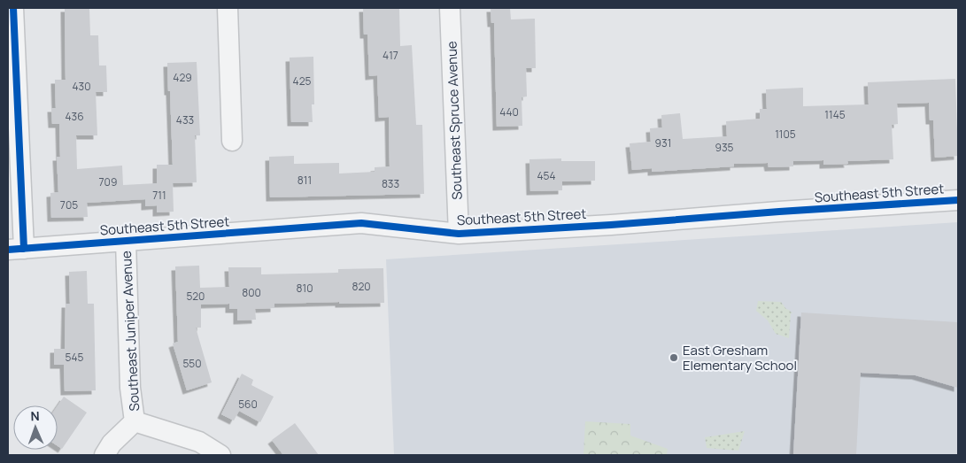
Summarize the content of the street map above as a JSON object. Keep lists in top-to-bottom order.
{
  "streets": {
    "street": ["Southeast Spruce Avenue", "Southeast 5th Street", "Southeast Juniper Avenue"]
  },
  "crossings": [
    ["Southeast Spruce Avenue", "Southeast 5th Street"],
    ["Southeast 5th Street", "Southeast Juniper Avenue"]
  ],
  "places": ["East Gresham Elementary School"],
  "house_numbers": [
    "417",
    "429",
    "425",
    "430",
    "440",
    "1145",
    "436",
    "433",
    "1105",
    "931",
    "935",
    "454",
    "811",
    "709",
    "833",
    "711",
    "705",
    "820",
    "810",
    "800",
    "520",
    "545",
    "550",
    "560"
  ],
  "north": "top"
}
